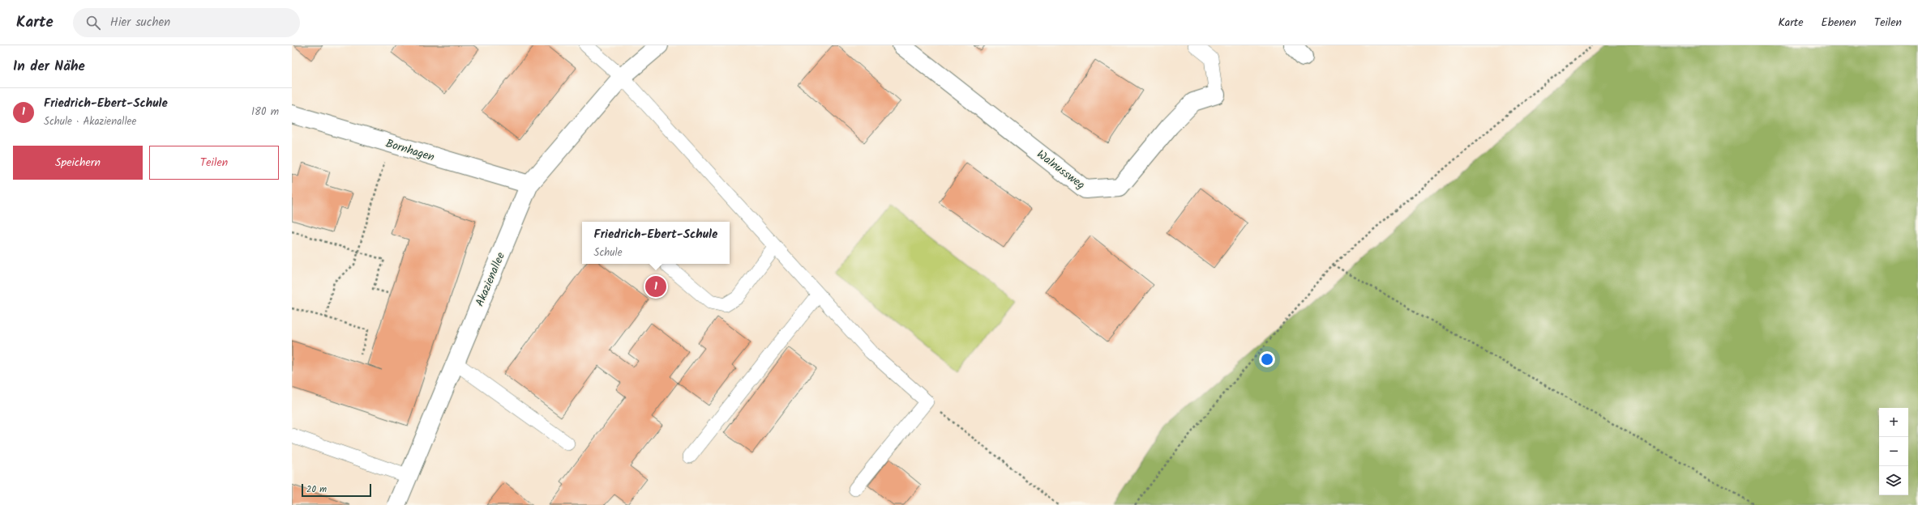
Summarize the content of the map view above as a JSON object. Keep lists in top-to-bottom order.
{
  "streets": {
    "street": ["Bornhagen", "Walnussweg", "Akazienallee"]
  },
  "crossings": [
    ["Bornhagen", "Akazienallee"]
  ],
  "scale_bar": "20 m",
  "page": {
    "header": "Karte",
    "search": "Hier suchen",
    "nav": ["Karte", "Ebenen", "Teilen"],
    "heading": "In der Nähe",
    "list": [
      {
        "mark": "1",
        "name": "Friedrich-Ebert-Schule",
        "note": "Schule · Akazienallee",
        "value": "180 m"
      }
    ],
    "buttons": ["Speichern", "Teilen"],
    "popup": ["Friedrich-Ebert-Schule", "Schule"],
    "pins": "1",
    "map_buttons": ["+", "−"],
    "scale": "20 m"
  }
}
